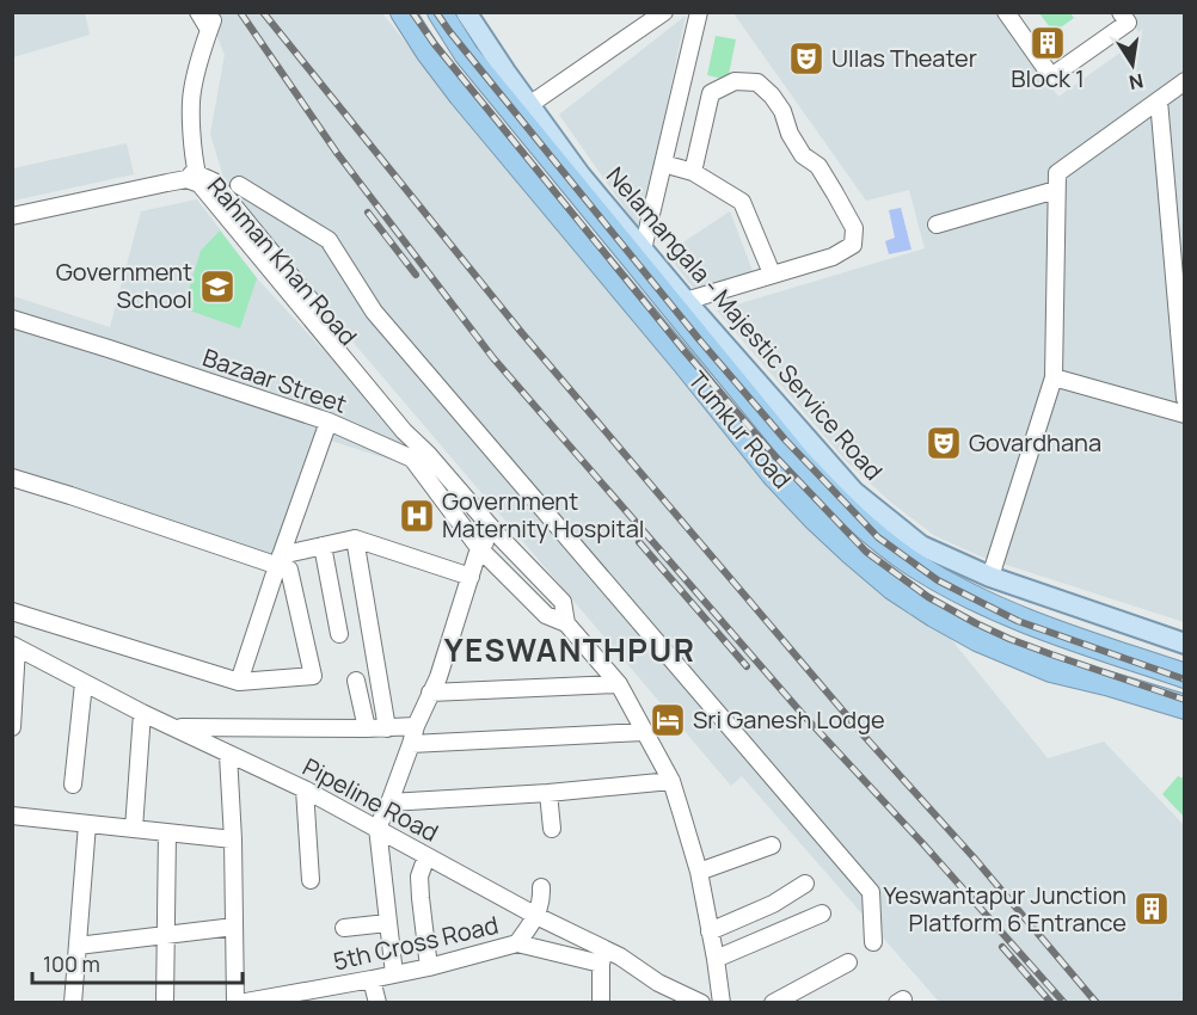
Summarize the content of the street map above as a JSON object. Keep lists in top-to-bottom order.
{
  "streets": {
    "highway": ["Tumkur Road"],
    "main road": ["Nelamangala - Majestic Service Road"],
    "street": [
      "Rahman Khan Road",
      "Bazaar Street",
      "Pipeline Road",
      "5th Cross Road"
    ]
  },
  "crossings": [
    ["Rahman Khan Road", "Bazaar Street"],
    ["Nelamangala - Majestic Service Road", "Tumkur Road"],
    ["Pipeline Road", "5th Cross Road"]
  ],
  "districts": ["YESWANTHPUR"],
  "places": {
    "building": ["Block 1", "Yeswantapur Junction Platform 6 Entrance"],
    "theatre": ["Ullas Theater", "Govardhana"],
    "school or university": ["Government School"],
    "hospital": ["Government Maternity Hospital"],
    "hotel": ["Sri Ganesh Lodge"]
  },
  "scale_bar": "100 m",
  "north": "bottom"
}
